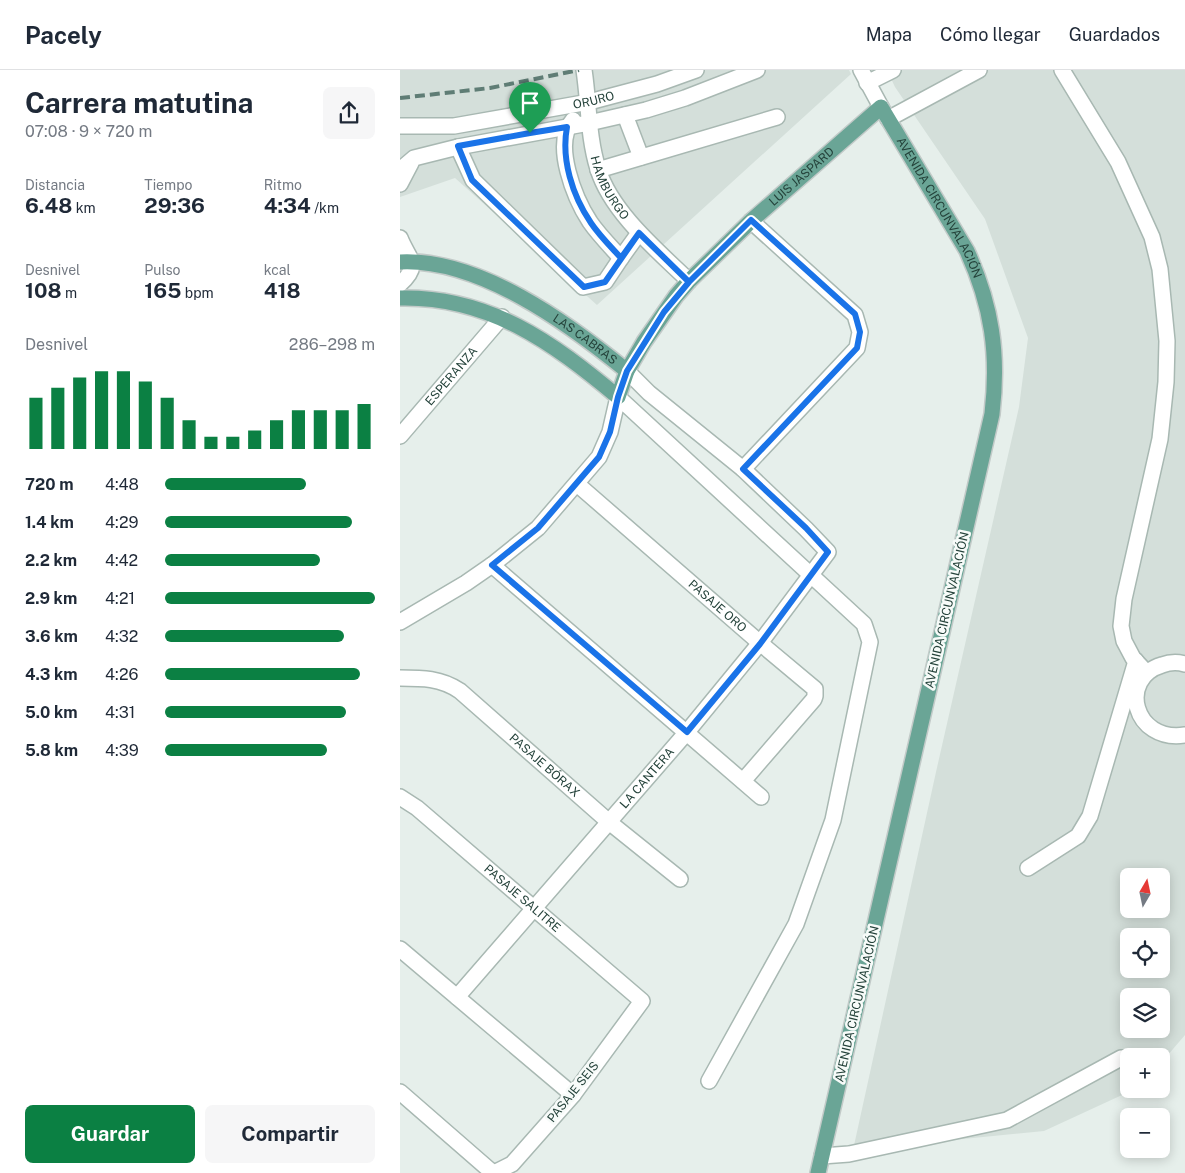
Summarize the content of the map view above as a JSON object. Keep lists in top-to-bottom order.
{
  "streets": {
    "main road": ["LUIS JASPARD", "AVENIDA CIRCUNVALACIÓN", "LAS CABRAS"],
    "street": [
      "ORURO",
      "HAMBURGO",
      "ESPERANZA",
      "PASAJE ORO",
      "PASAJE BÓRAX",
      "LA CANTERA",
      "PASAJE SALITRE",
      "PASAJE SEIS"
    ]
  },
  "crossings": [
    ["ORURO", "HAMBURGO"],
    ["LUIS JASPARD", "HAMBURGO"],
    ["LUIS JASPARD", "AVENIDA CIRCUNVALACIÓN"],
    ["LUIS JASPARD", "LAS CABRAS"],
    ["LUIS JASPARD", "PASAJE ORO"],
    ["LAS CABRAS", "ESPERANZA"],
    ["LAS CABRAS", "LA CANTERA"],
    ["PASAJE ORO", "LA CANTERA"],
    ["PASAJE BÓRAX", "LA CANTERA"],
    ["LA CANTERA", "PASAJE SALITRE"],
    ["PASAJE SALITRE", "PASAJE SEIS"]
  ],
  "north": "top",
  "page": {
    "header": "Pacely",
    "nav": ["Mapa", "Cómo llegar", "Guardados"],
    "heading": ["Carrera matutina", "07:08 · 9 × 720 m"],
    "stats": [
      ["Distancia", "6.48 km"],
      ["Tiempo", "29:36"],
      ["Ritmo", "4:34 /km"],
      ["Desnivel", "108 m"],
      ["Pulso", "165 bpm"],
      ["kcal", "418"]
    ],
    "chart": ["Desnivel", "286–298 m"],
    "list": [
      {
        "name": "720 m",
        "note": "4:48"
      },
      {
        "name": "1.4 km",
        "note": "4:29"
      },
      {
        "name": "2.2 km",
        "note": "4:42"
      },
      {
        "name": "2.9 km",
        "note": "4:21"
      },
      {
        "name": "3.6 km",
        "note": "4:32"
      },
      {
        "name": "4.3 km",
        "note": "4:26"
      },
      {
        "name": "5.0 km",
        "note": "4:31"
      },
      {
        "name": "5.8 km",
        "note": "4:39"
      }
    ],
    "map_buttons": ["+", "−"],
    "buttons": ["Guardar", "Compartir"]
  }
}
